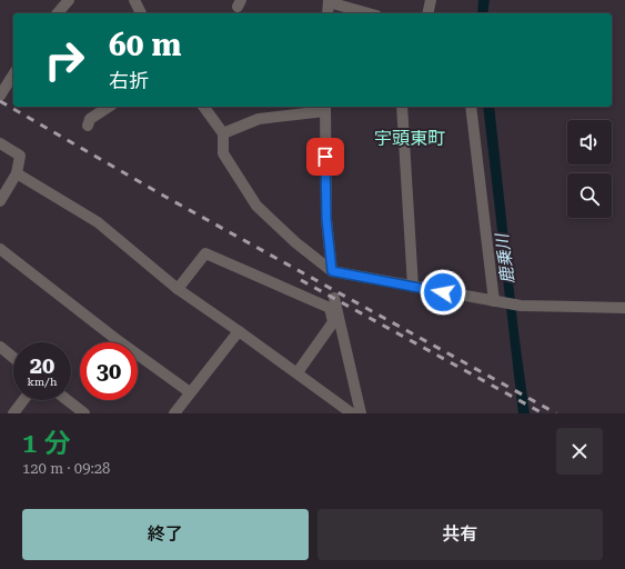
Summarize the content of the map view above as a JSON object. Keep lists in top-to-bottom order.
{
  "districts": ["宇頭東町"],
  "water": ["鹿乗川"],
  "page": {
    "turn": ["60 m", "右折"],
    "speed": "20 km/h",
    "limit": "30",
    "heading": ["1 分", "120 m · 09:28"],
    "buttons": ["終了", "共有"]
  }
}
